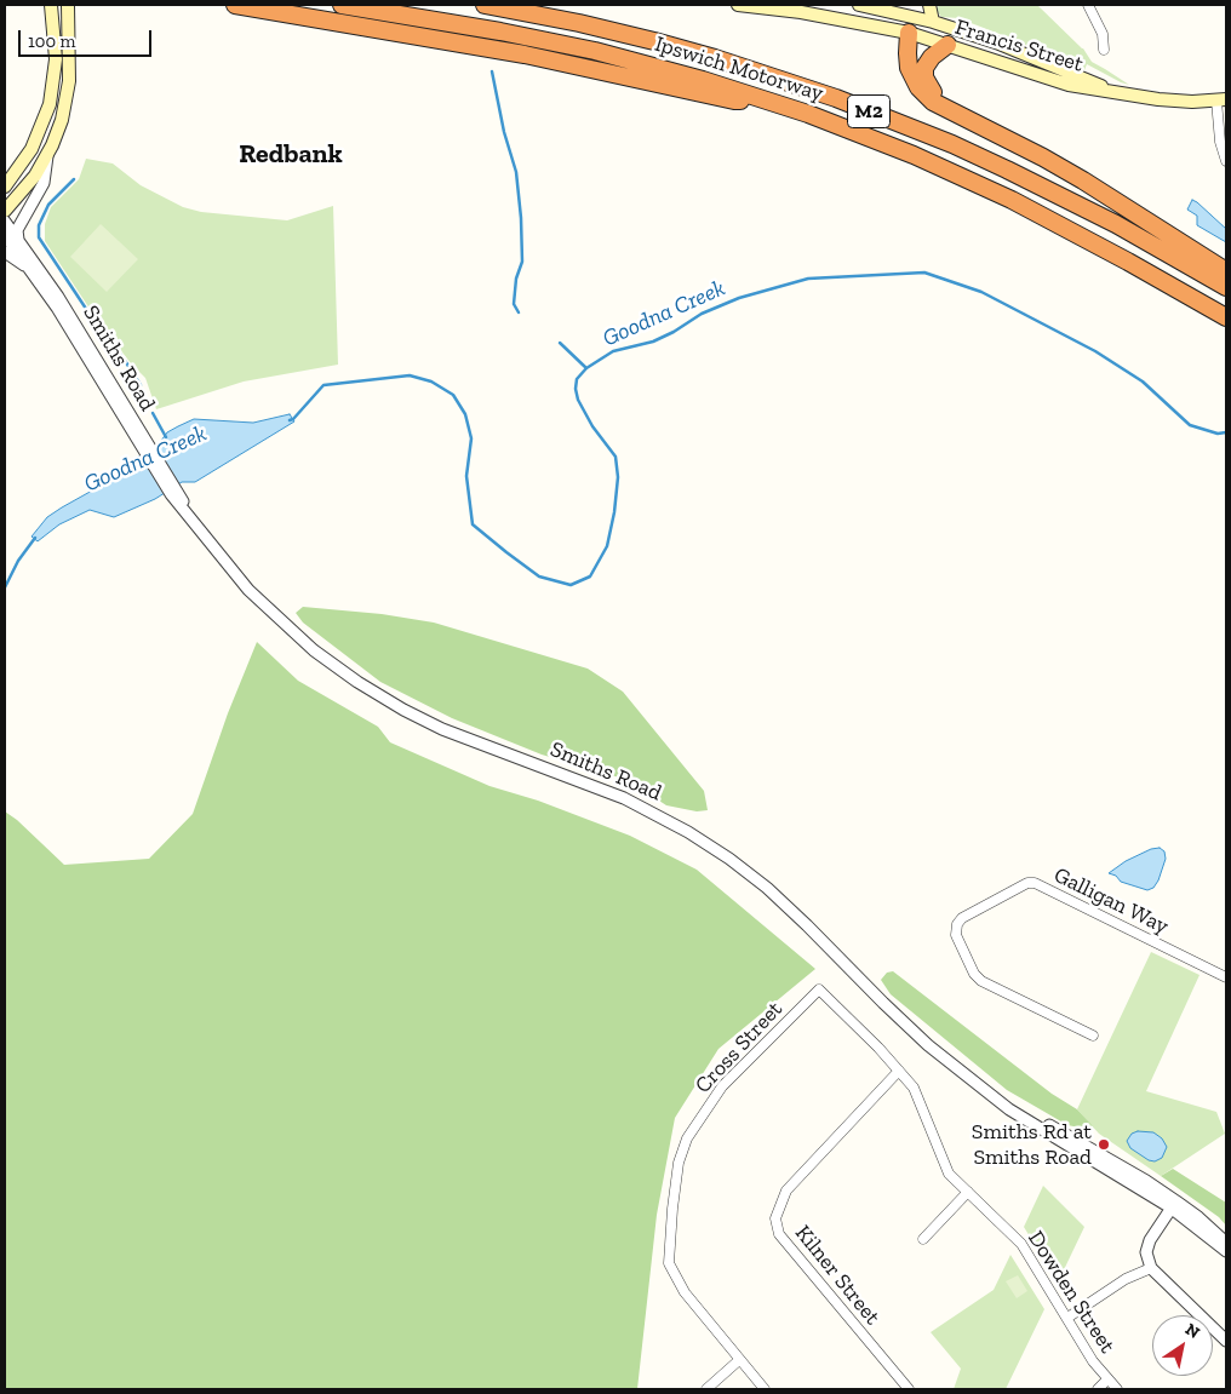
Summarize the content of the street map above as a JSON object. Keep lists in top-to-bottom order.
{
  "streets": {
    "highway": ["Ipswich Motorway", "M2"],
    "main road": ["Francis Street"],
    "street": [
      "Smiths Road",
      "Galligan Way",
      "Cross Street",
      "Kilner Street",
      "Dowden Street"
    ]
  },
  "crossings": [
    ["Cross Street", "Dowden Street"],
    ["Kilner Street", "Dowden Street"]
  ],
  "districts": ["Redbank"],
  "water": ["Goodna Creek"],
  "places": ["Smiths Rd at Smiths Road"],
  "scale_bar": "100 m",
  "north": "top right"
}
